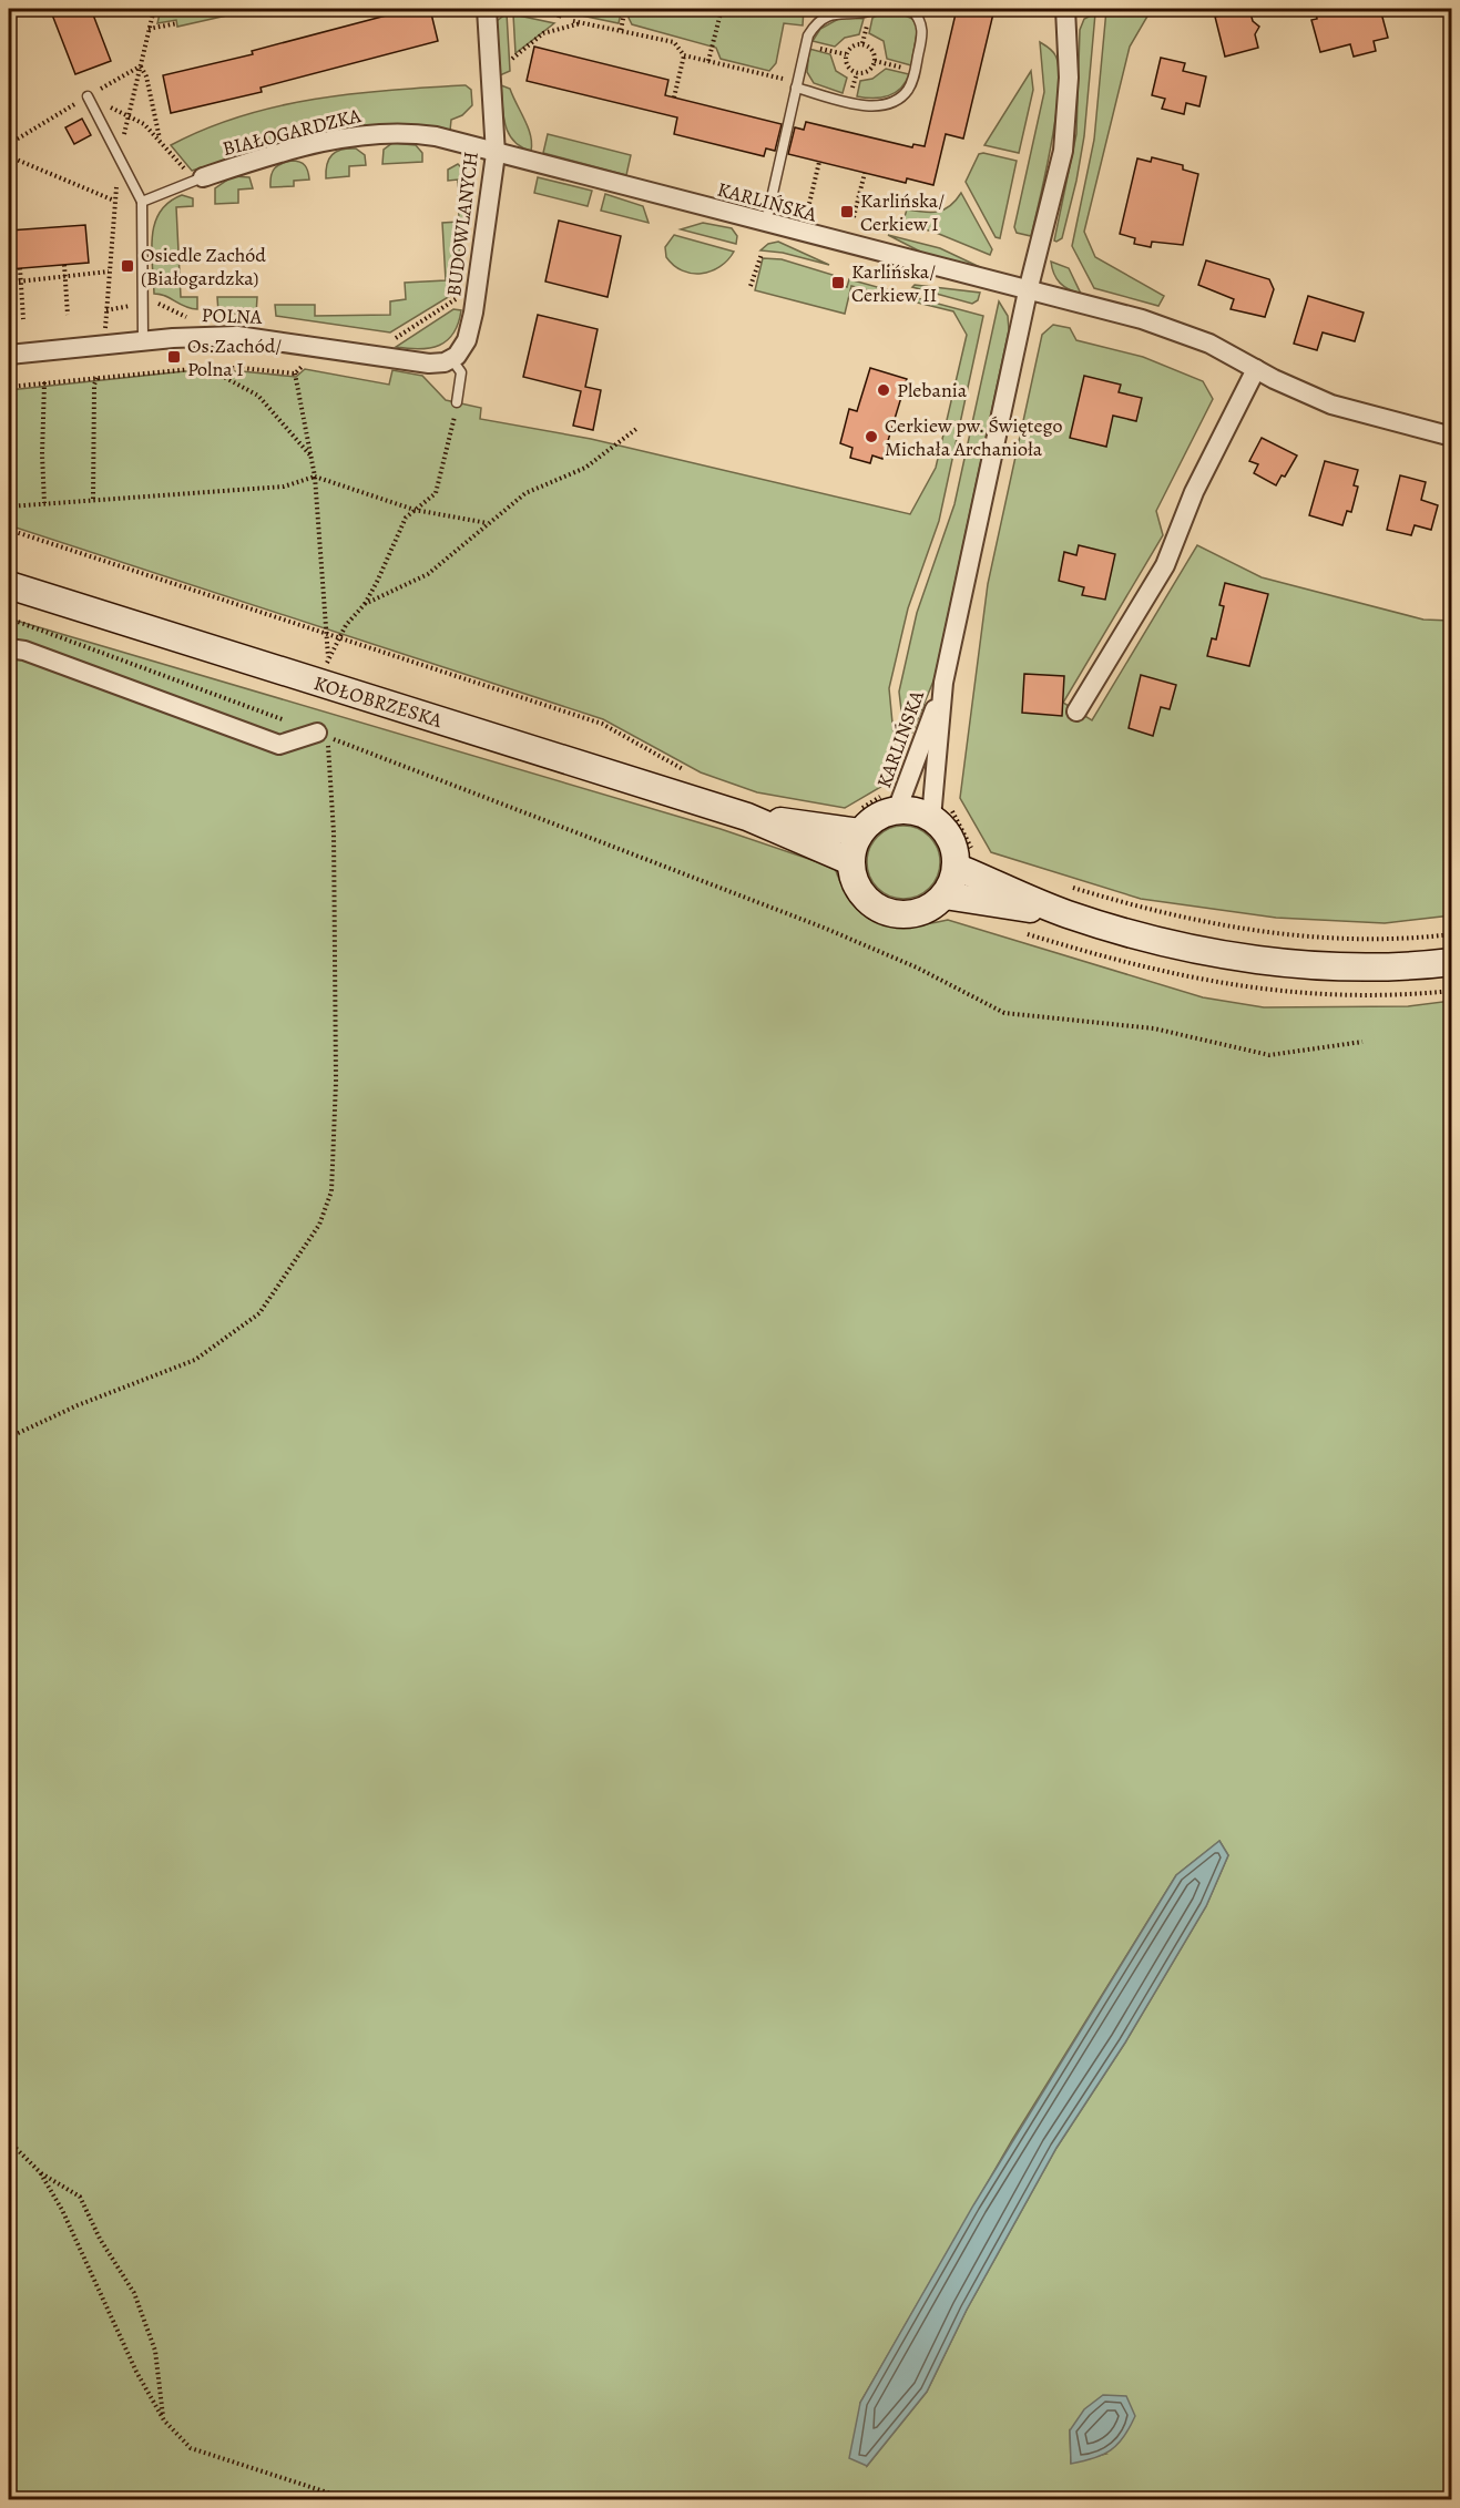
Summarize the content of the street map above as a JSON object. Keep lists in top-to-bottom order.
{
  "streets": {
    "main road": ["KOŁOBRZESKA"],
    "street": [
      "BIAŁOGARDZKA",
      "KARLIŃSKA",
      "BUDOWLANYCH",
      "POLNA"
    ]
  },
  "crossings": [
    ["BIAŁOGARDZKA", "KARLIŃSKA"],
    ["BIAŁOGARDZKA", "BUDOWLANYCH"],
    ["KARLIŃSKA", "BUDOWLANYCH"],
    ["KARLIŃSKA", "KOŁOBRZESKA"],
    ["BUDOWLANYCH", "POLNA"]
  ],
  "places": {
    "transit": [
      "Karlińska/ Cerkiew I",
      "Osiedle Zachód (Białogardzka)",
      "Karlińska/ Cerkiew II",
      "Os.Zachód/ Polna I"
    ],
    "other": ["Plebania", "Cerkiew pw. Świętego Michała Archanioła"]
  }
}
